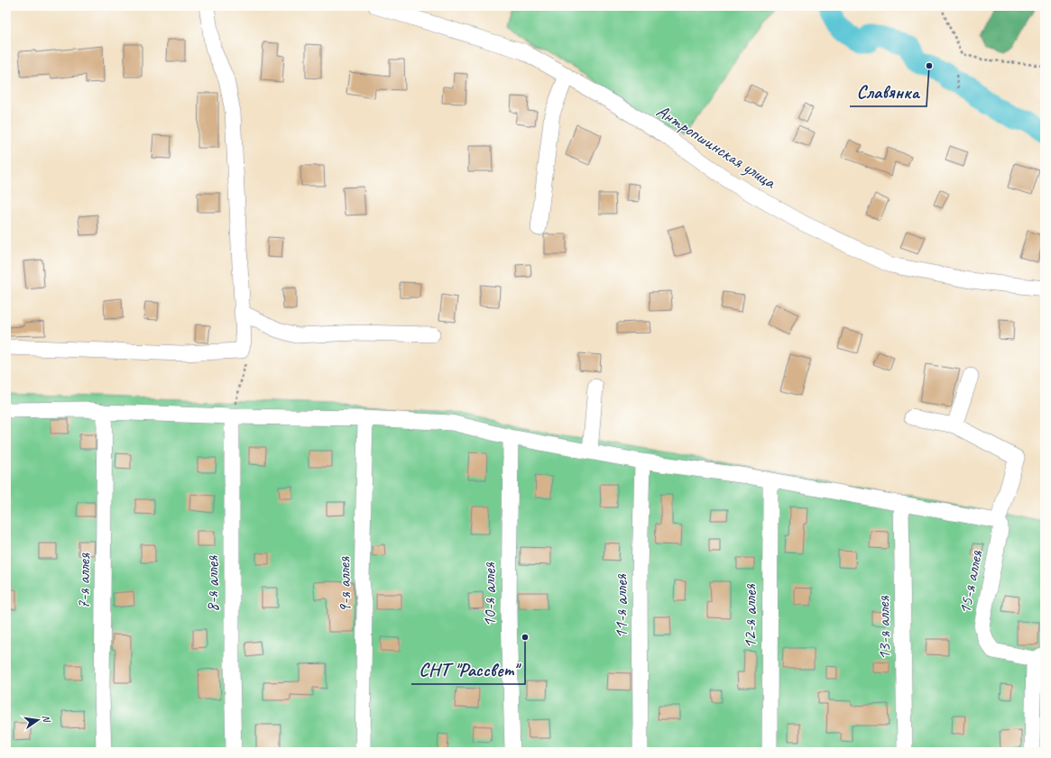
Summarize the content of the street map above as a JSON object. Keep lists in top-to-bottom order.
{
  "streets": {
    "street": [
      "Антропшинская улица",
      "7-я аллея",
      "15-я аллея",
      "8-я аллея",
      "9-я аллея",
      "10-я аллея",
      "11-я аллея",
      "12-я аллея",
      "13-я аллея"
    ]
  },
  "places": ["Славянка", "СНТ \"Рассвет\""],
  "north": "right"
}
